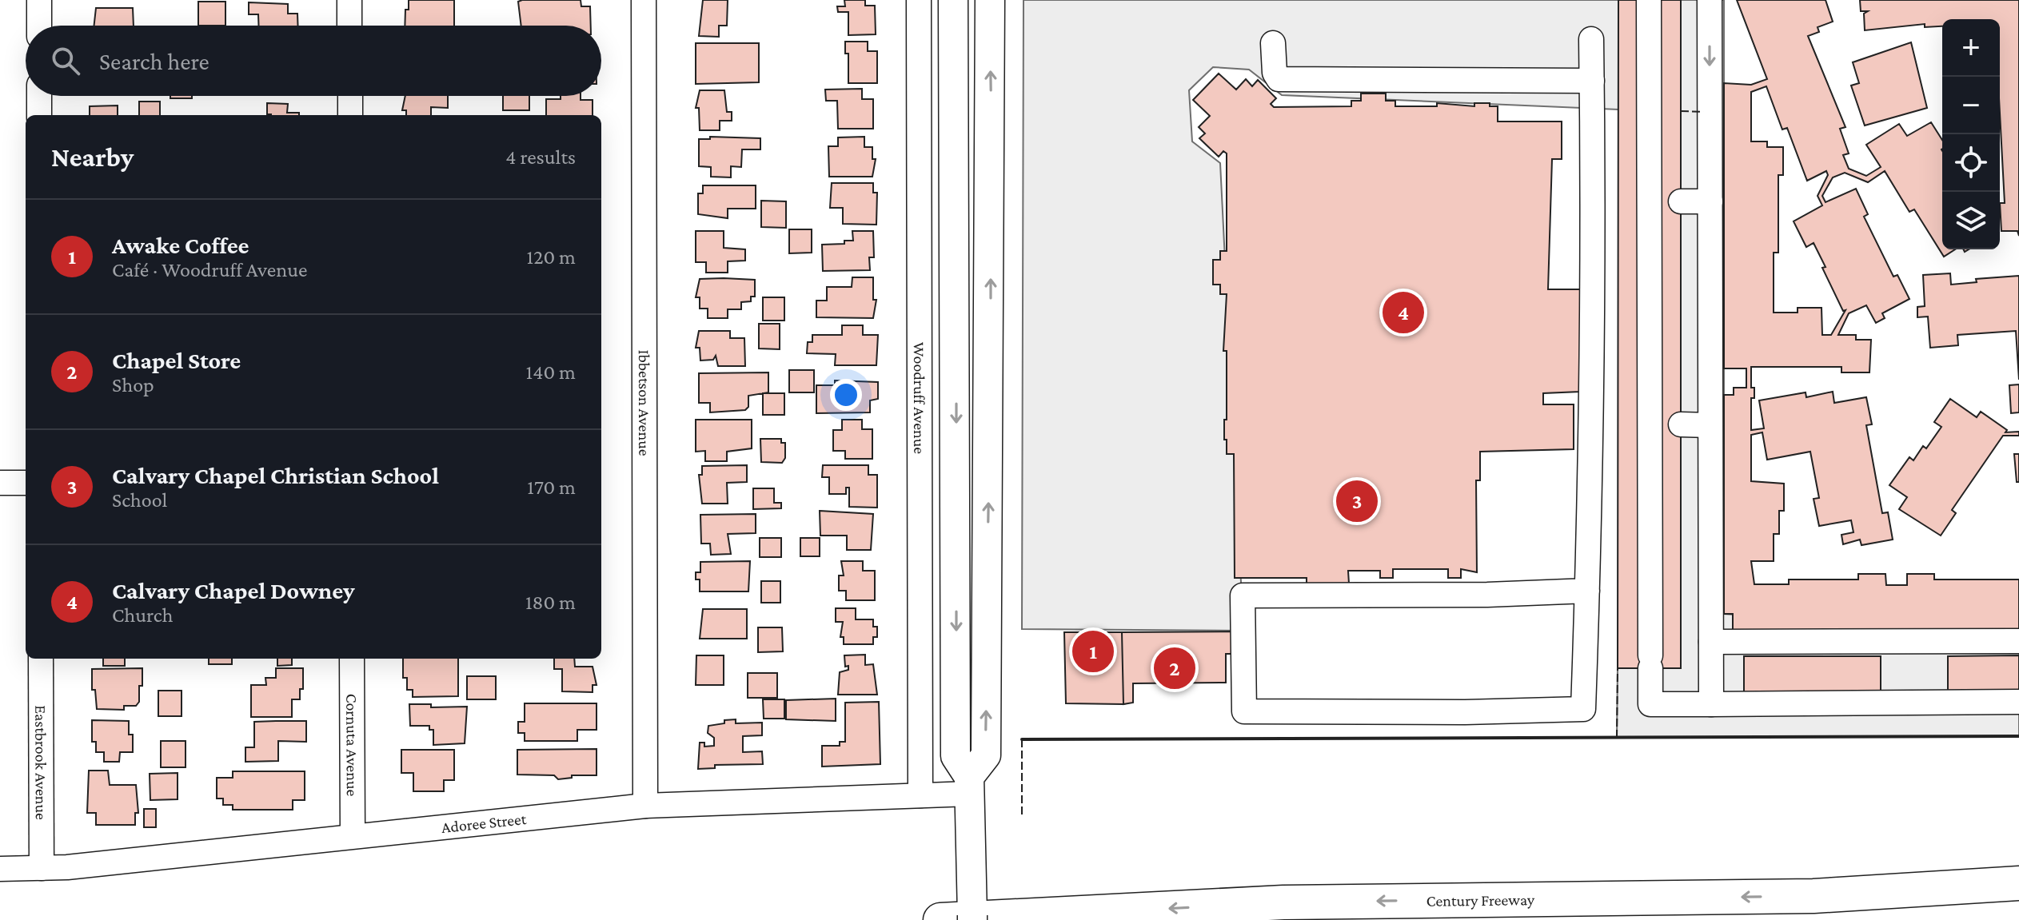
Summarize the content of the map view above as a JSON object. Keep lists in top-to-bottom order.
{
  "streets": {
    "highway": ["Century Freeway"],
    "street": [
      "Woodruff Avenue",
      "Ibbetson Avenue",
      "Cornuta Avenue",
      "Eastbrook Avenue",
      "Adoree Street"
    ]
  },
  "crossings": [
    ["Woodruff Avenue", "Adoree Street"],
    ["Ibbetson Avenue", "Adoree Street"],
    ["Cornuta Avenue", "Adoree Street"],
    ["Eastbrook Avenue", "Adoree Street"]
  ],
  "one_way": ["Century Freeway"],
  "page": {
    "map_buttons": ["+", "−"],
    "search": "Search here",
    "heading": ["Nearby", "4 results"],
    "list": [
      {
        "mark": "1",
        "name": "Awake Coffee",
        "note": "Café · Woodruff Avenue",
        "value": "120 m"
      },
      {
        "mark": "2",
        "name": "Chapel Store",
        "note": "Shop",
        "value": "140 m"
      },
      {
        "mark": "3",
        "name": "Calvary Chapel Christian School",
        "note": "School",
        "value": "170 m"
      },
      {
        "mark": "4",
        "name": "Calvary Chapel Downey",
        "note": "Church",
        "value": "180 m"
      }
    ],
    "pins": [
      "4",
      "3",
      "1",
      "2"
    ]
  }
}
